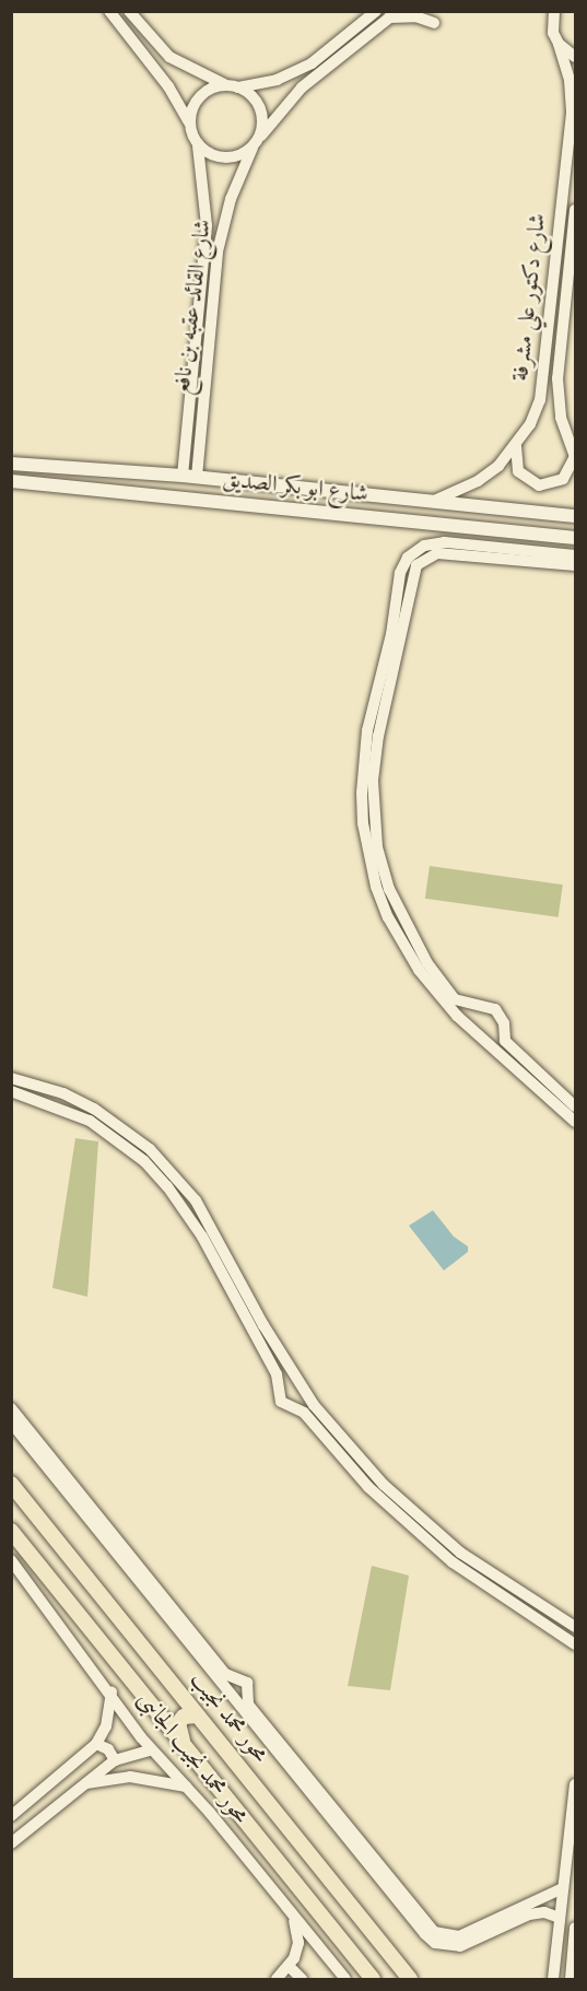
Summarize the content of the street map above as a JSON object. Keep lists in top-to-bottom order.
{
  "streets": {
    "main road": ["شارع ابو بكر الصديق", "محور محمد نجيب"],
    "street": ["شارع دكتور علي مشرفة", "شارع القائد عقبه بن نافع", "محور محمد نجيب الجانبى"]
  },
  "crossings": [
    ["شارع دكتور علي مشرفة", "شارع ابو بكر الصديق"],
    ["شارع القائد عقبه بن نافع", "شارع ابو بكر الصديق"]
  ]
}
